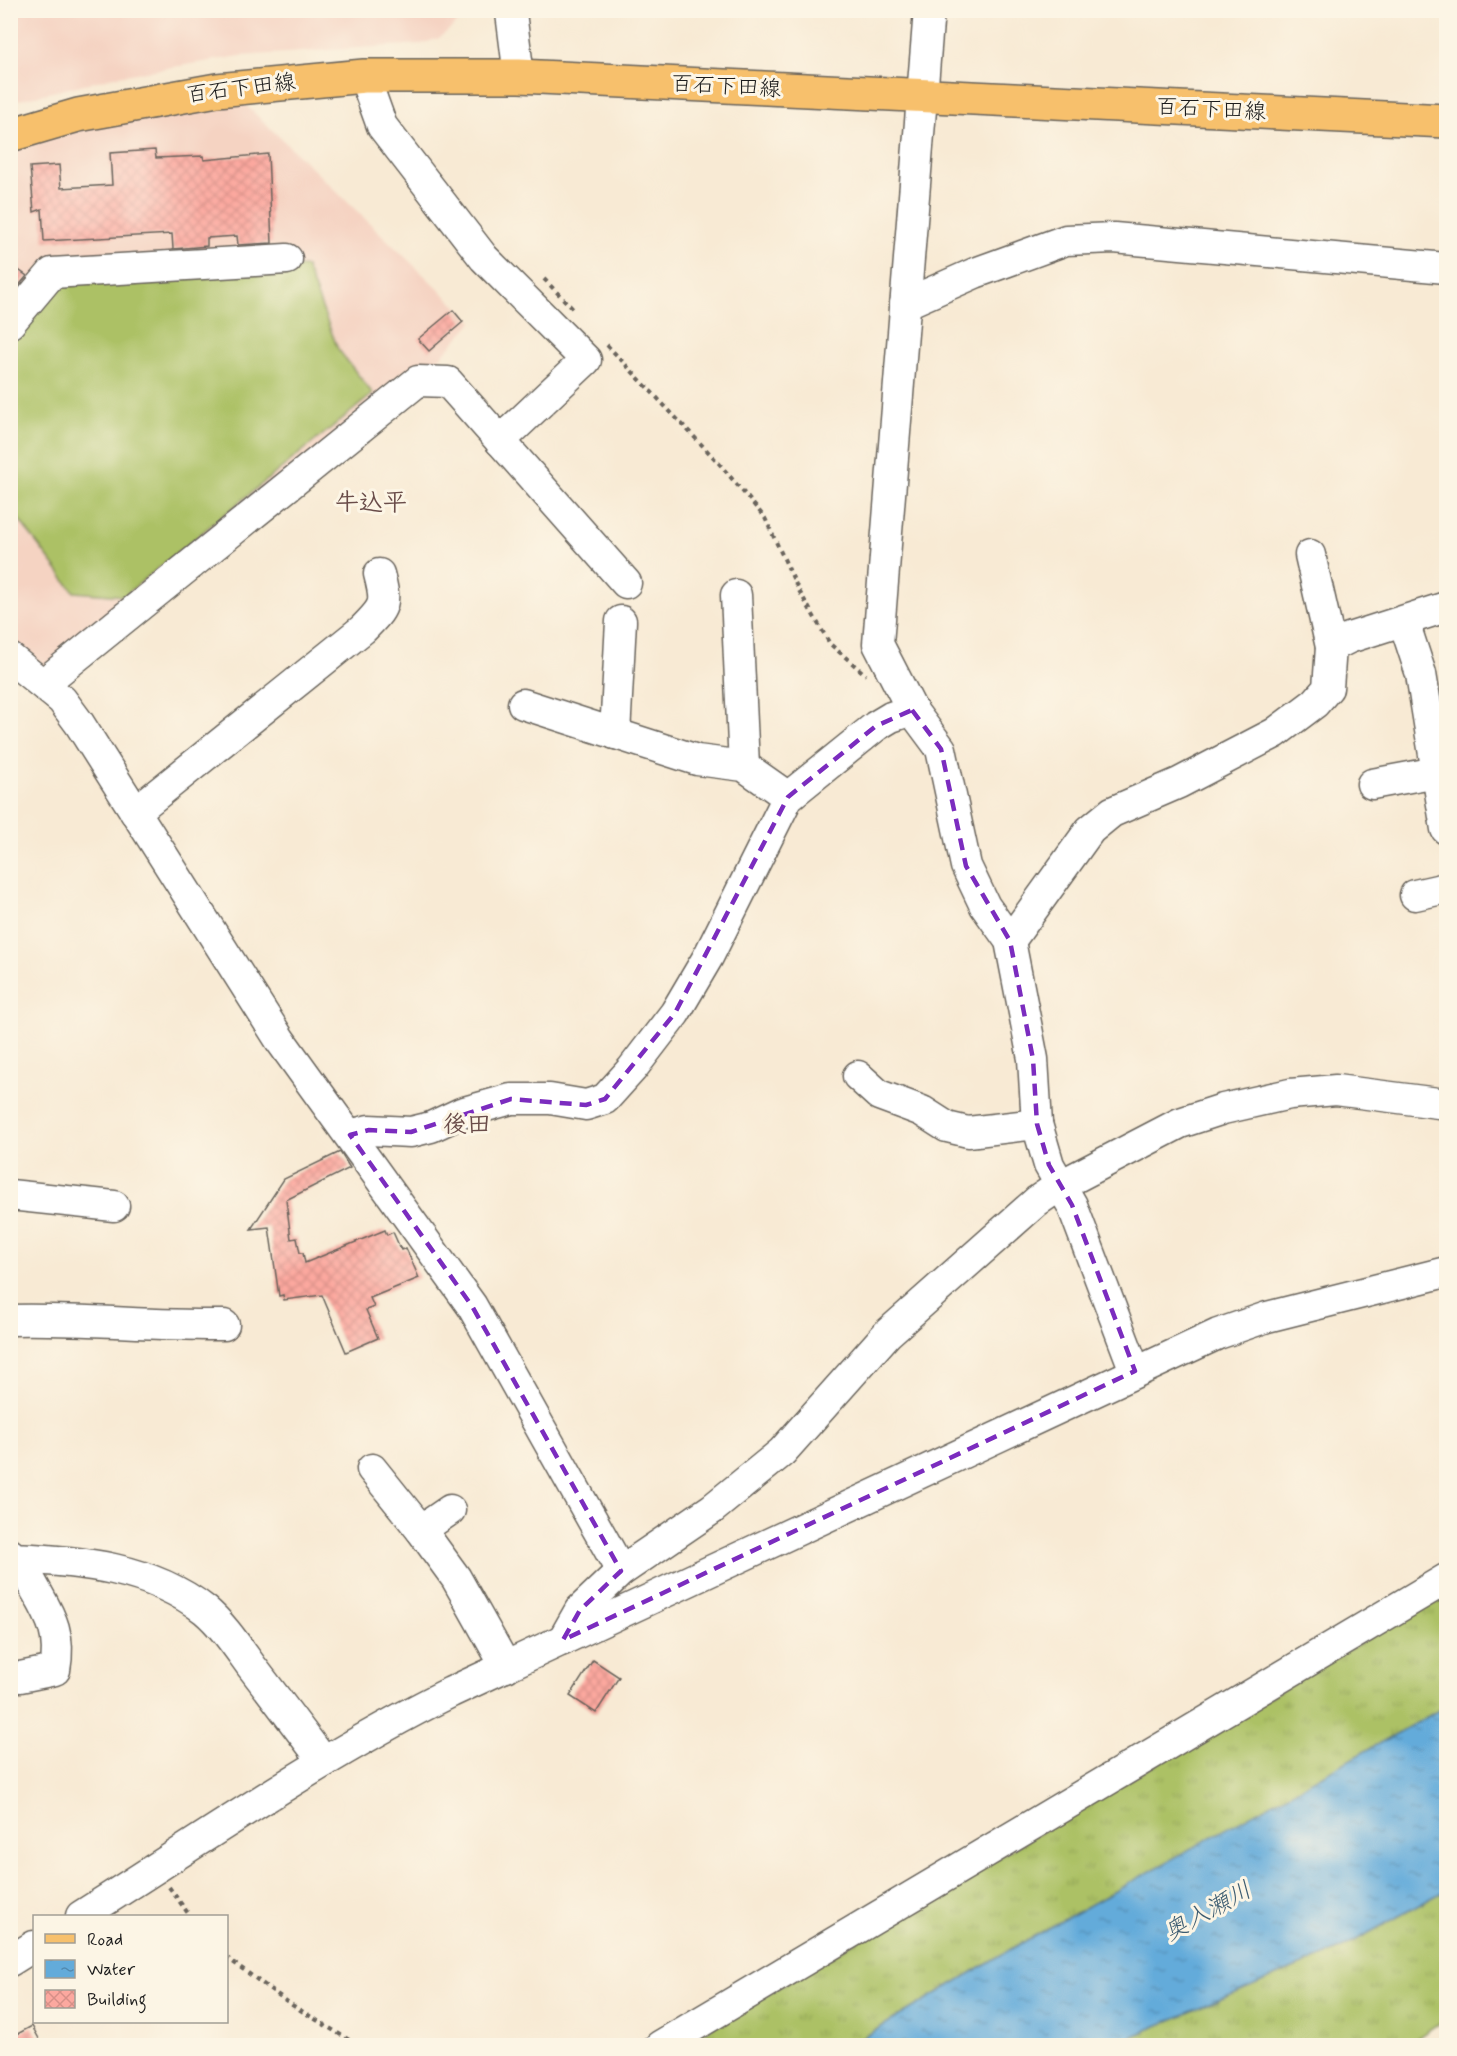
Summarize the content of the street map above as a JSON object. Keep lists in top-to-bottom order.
{
  "streets": {
    "main road": ["百石下田線"]
  },
  "districts": ["牛込平", "後田"],
  "water": ["奥入瀬川"],
  "legend": ["Road", "Water", "Building"]
}
